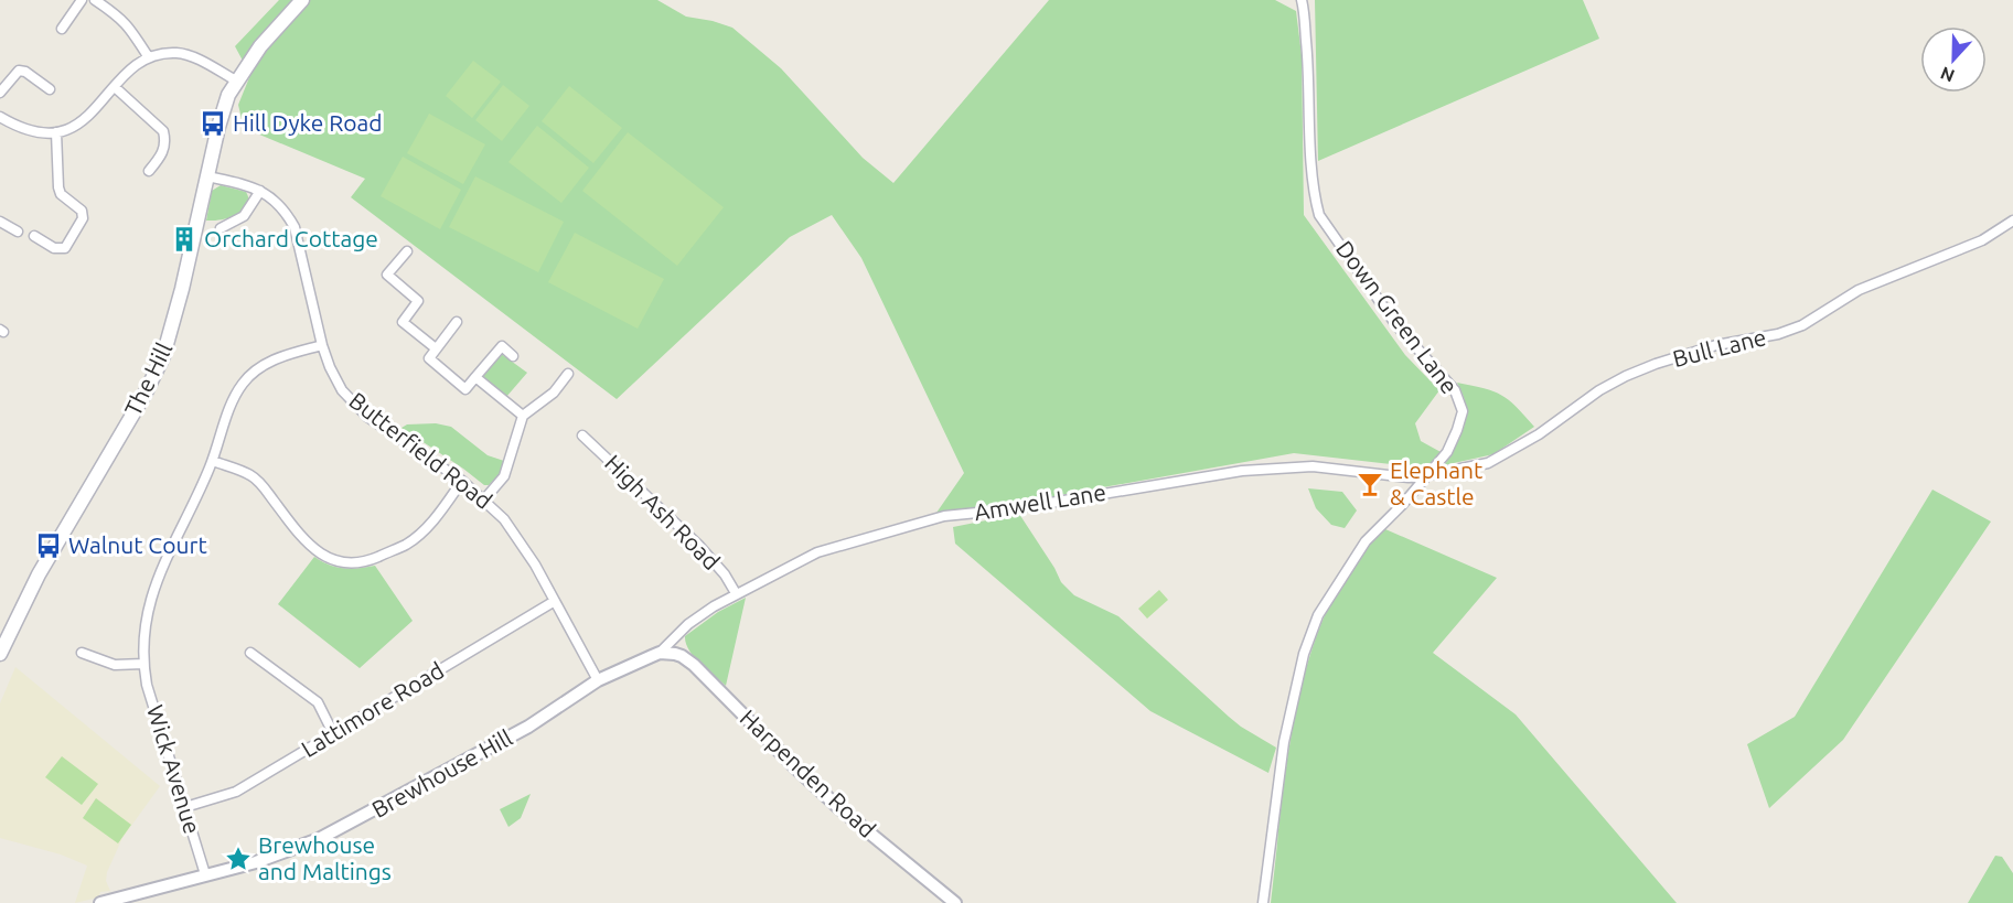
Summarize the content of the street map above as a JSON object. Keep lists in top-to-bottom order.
{
  "streets": {
    "main road": ["The Hill"],
    "street": [
      "Down Green Lane",
      "Bull Lane",
      "Butterfield Road",
      "Amwell Lane",
      "High Ash Road",
      "Lattimore Road",
      "Wick Avenue",
      "Brewhouse Hill",
      "Harpenden Road"
    ]
  },
  "crossings": [
    ["Down Green Lane", "Bull Lane"],
    ["Down Green Lane", "Amwell Lane"],
    ["Bull Lane", "Amwell Lane"],
    ["The Hill", "Butterfield Road"],
    ["Butterfield Road", "Lattimore Road"],
    ["Butterfield Road", "Wick Avenue"],
    ["Butterfield Road", "Brewhouse Hill"],
    ["Amwell Lane", "High Ash Road"],
    ["Amwell Lane", "Brewhouse Hill"],
    ["Lattimore Road", "Wick Avenue"],
    ["Wick Avenue", "Brewhouse Hill"]
  ],
  "places": {
    "bus stop": ["Hill Dyke Road", "Walnut Court"],
    "building": ["Orchard Cottage"],
    "bar": ["Elephant & Castle"],
    "place": ["Brewhouse and Maltings"]
  },
  "north": "bottom"
}
